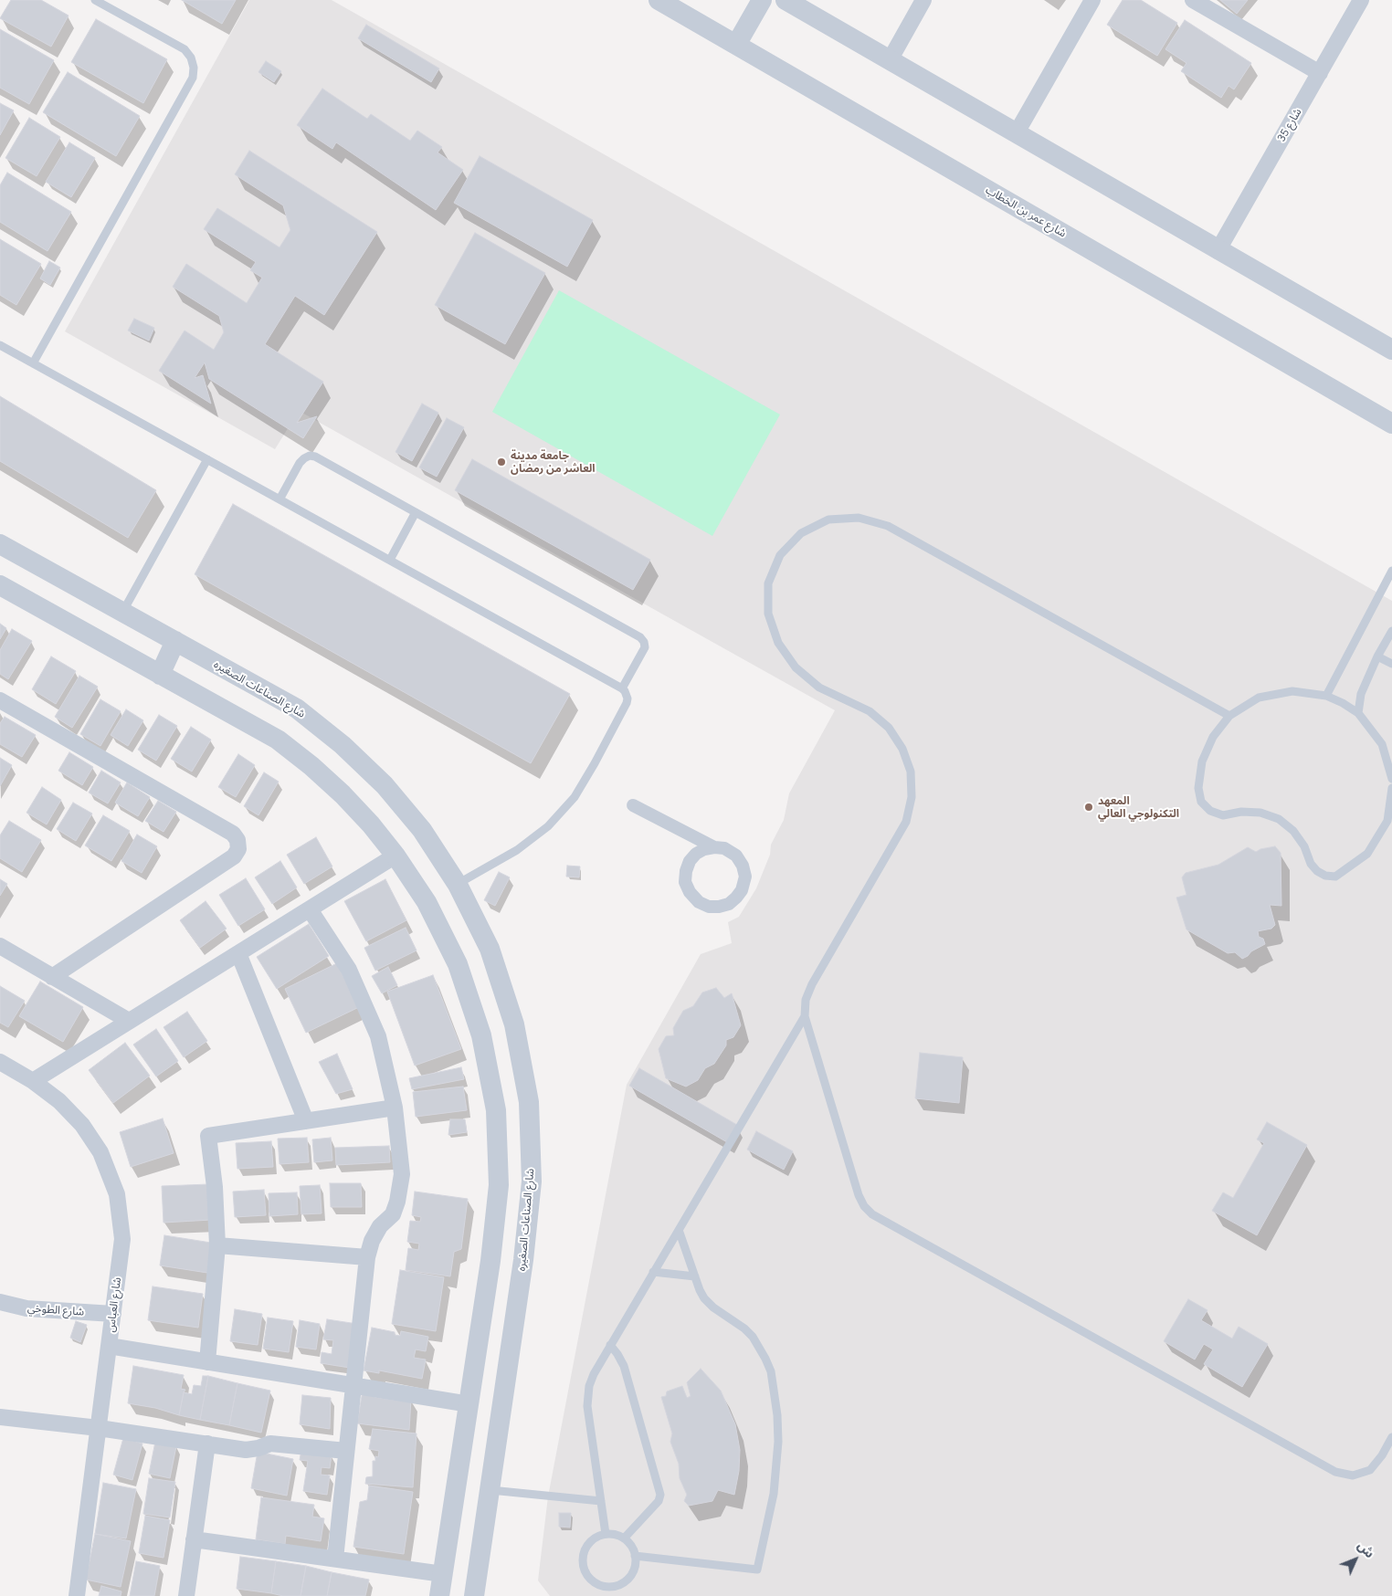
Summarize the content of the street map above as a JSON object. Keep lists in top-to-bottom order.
{
  "streets": {
    "street": [
      "شارع 35",
      "شارع عمر بن الخطاب",
      "شارع الصناعات الصغيره",
      "شارع العباس",
      "شارع الطوخي"
    ]
  },
  "crossings": [
    ["شارع العباس", "شارع الطوخي"]
  ],
  "places": ["جامعة مدينة العاشر من رمضان", "المعهد التكنولوجي العالي"],
  "north": "top right"
}
